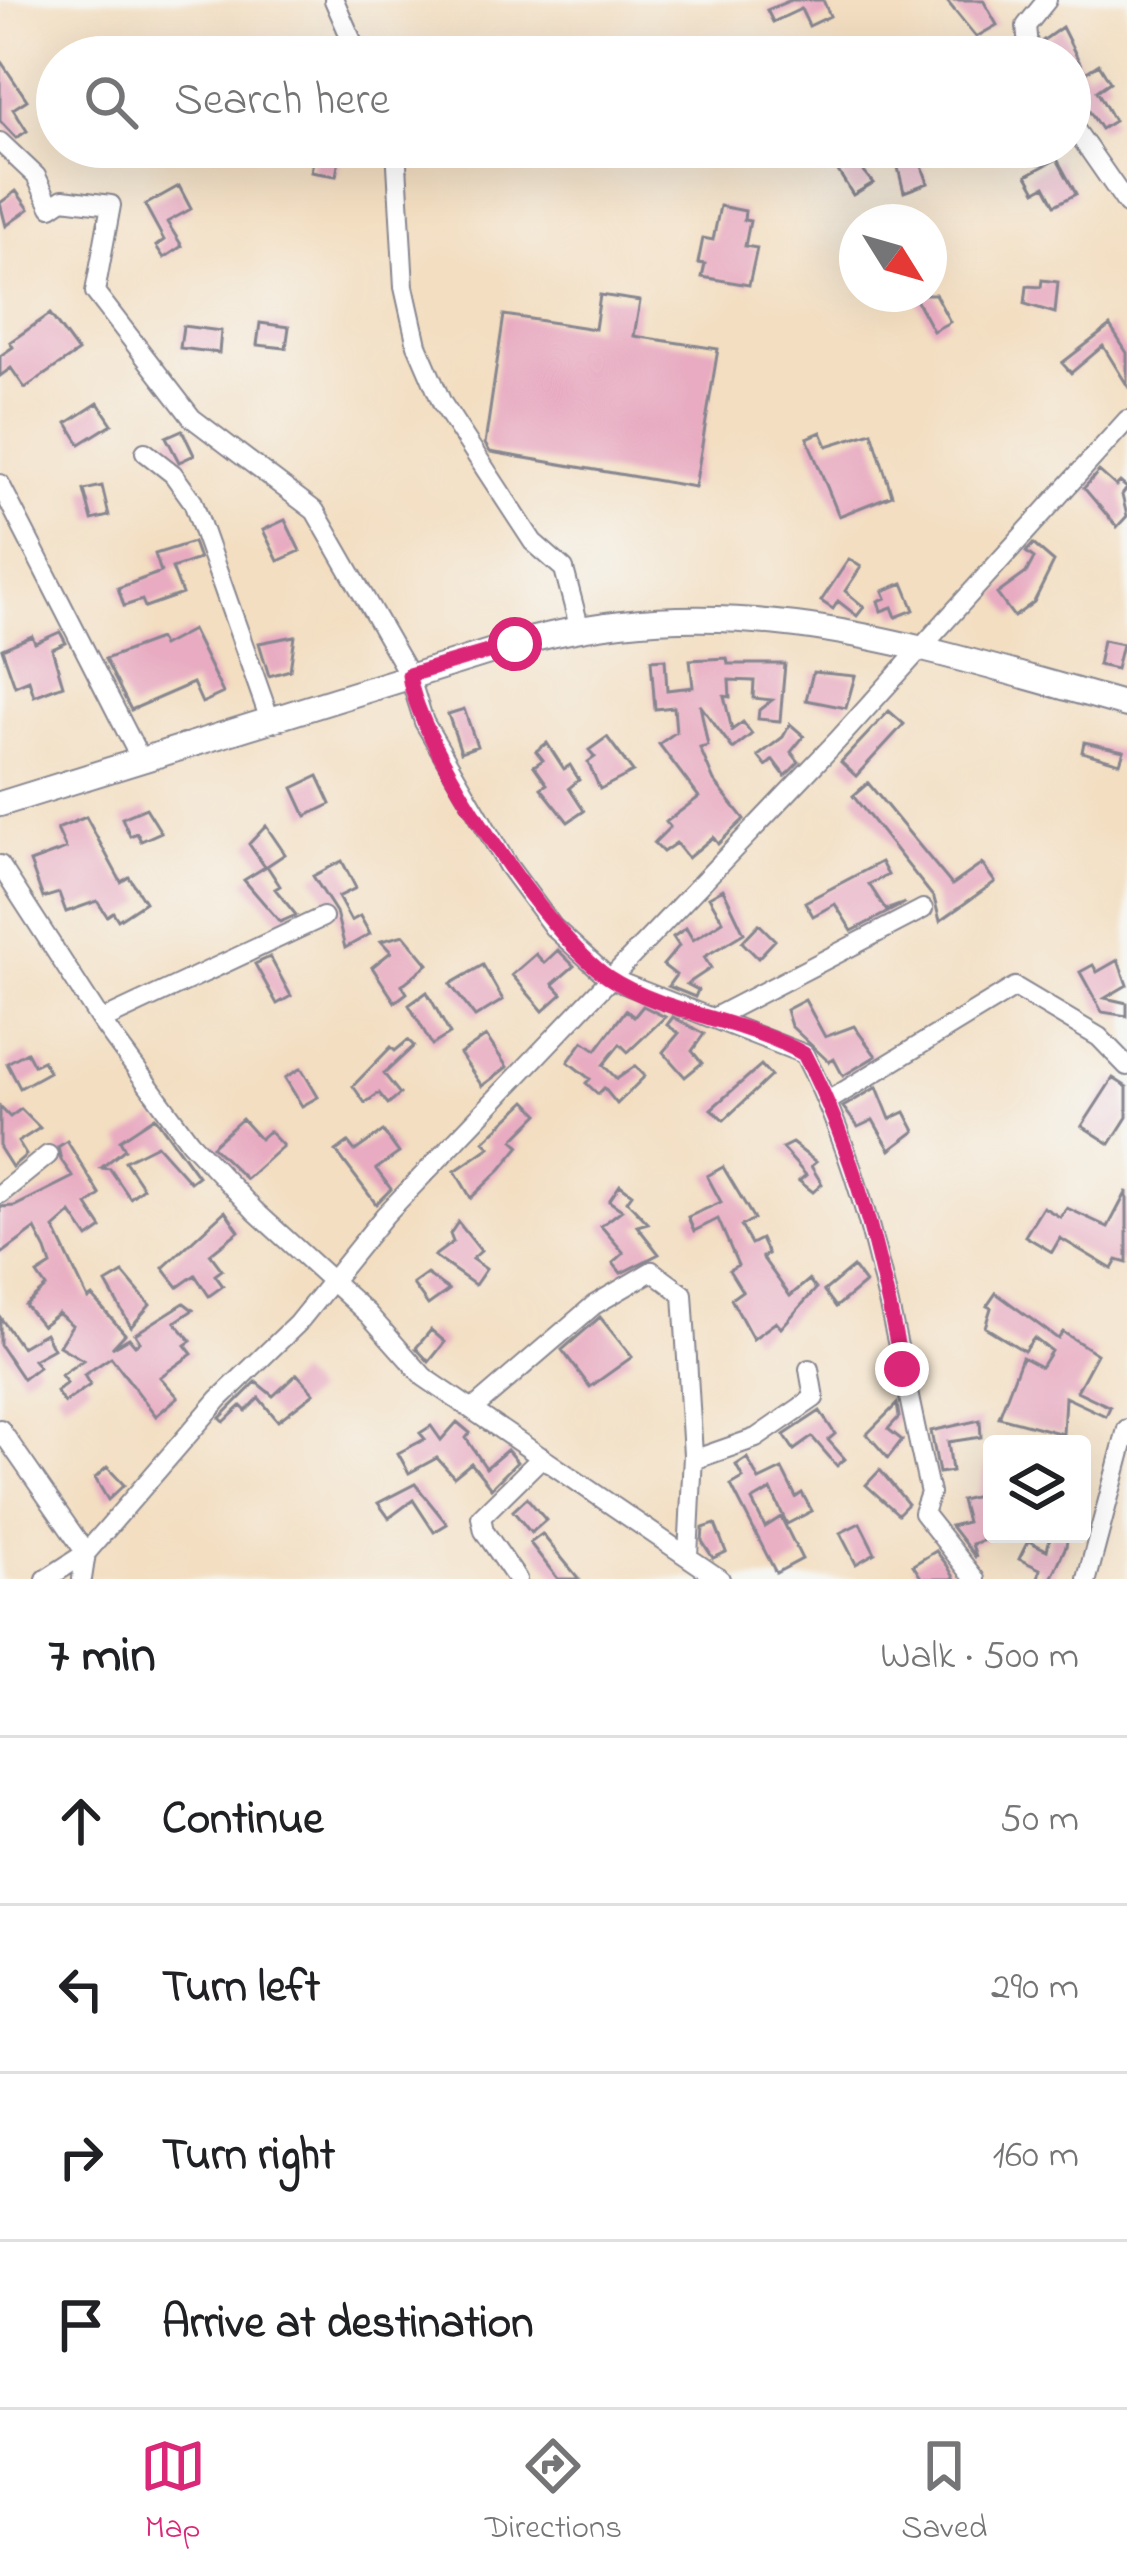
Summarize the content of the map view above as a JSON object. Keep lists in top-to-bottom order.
{
  "north": "bottom right",
  "page": {
    "search": "Search here",
    "heading": ["7 min", "Walk · 500 m"],
    "list": [
      ["Continue", "50 m"],
      ["Turn left", "290 m"],
      ["Turn right", "160 m"],
      "Arrive at destination"
    ],
    "nav": ["Map", "Directions", "Saved"]
  }
}
